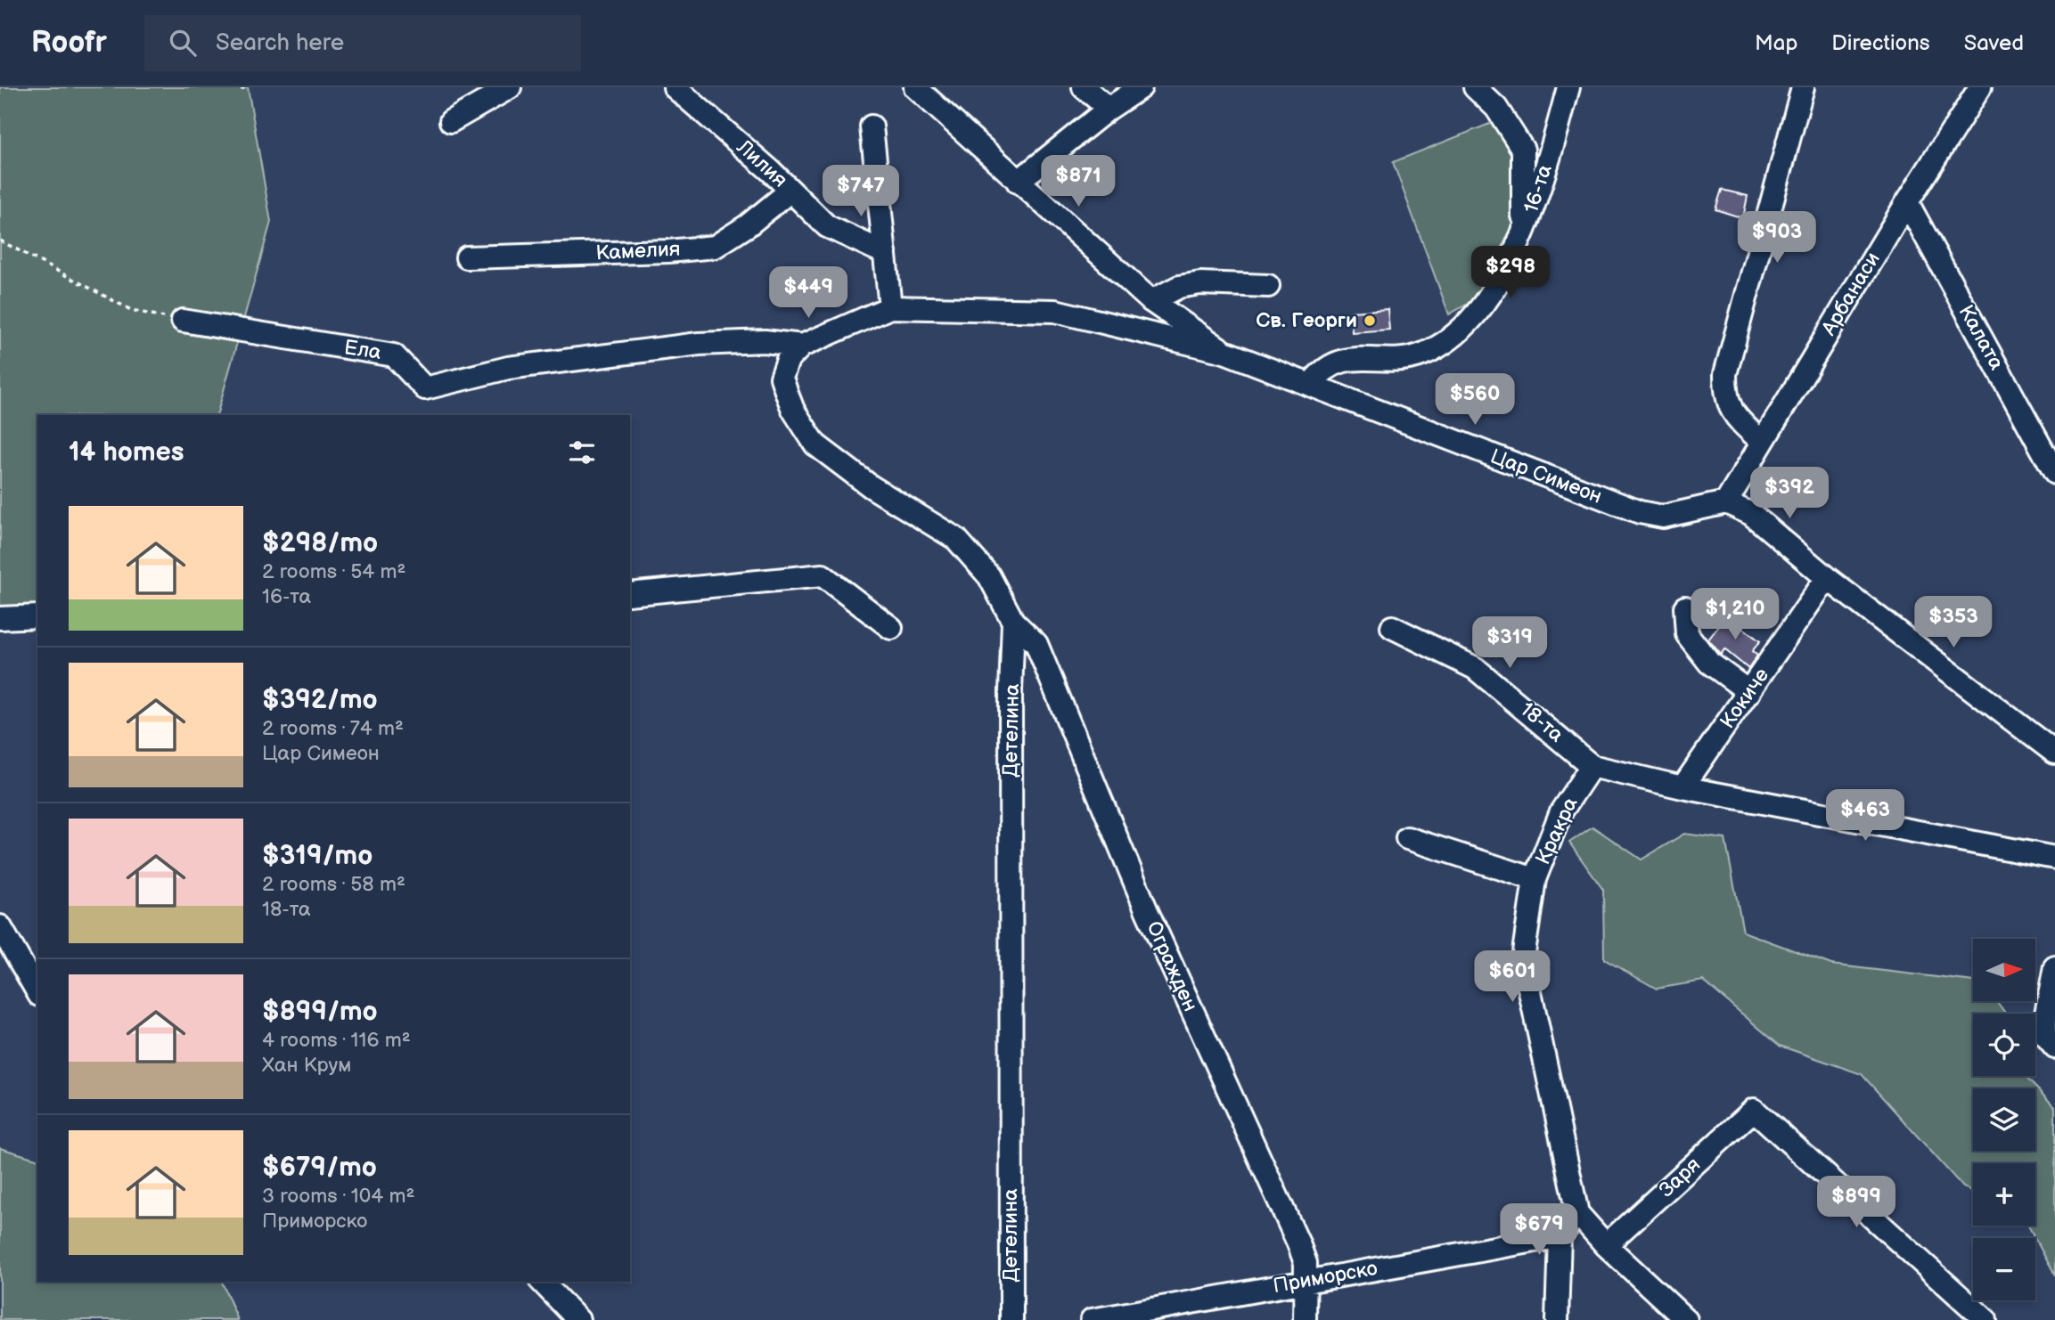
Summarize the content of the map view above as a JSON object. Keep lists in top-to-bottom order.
{
  "streets": {
    "street": [
      "Лилия",
      "16-та",
      "Камелия",
      "Арбанаси",
      "Калата",
      "Ела",
      "Цар Симеон",
      "Кокиче",
      "18-та",
      "Детелина",
      "Кракра",
      "Огражден",
      "Заря",
      "Приморско"
    ]
  },
  "crossings": [
    ["Лилия", "Камелия"],
    ["16-та", "Цар Симеон"],
    ["Арбанаси", "Калата"],
    ["Арбанаси", "Цар Симеон"],
    ["18-та", "Кракра"],
    ["Детелина", "Огражден"],
    ["Кракра", "Заря"],
    ["Огражден", "Приморско"]
  ],
  "places": ["Св. Георги"],
  "north": "right",
  "page": {
    "header": "Roofr",
    "search": "Search here",
    "nav": ["Map", "Directions", "Saved"],
    "price": [
      "$871",
      "$747",
      "$903",
      "$298",
      "$449",
      "$560",
      "$392",
      "$1,210",
      "$353",
      "$319",
      "$463",
      "$601",
      "$899",
      "$679"
    ],
    "heading": "14 homes",
    "list": [
      {
        "name": "$298/mo",
        "note": "2 rooms · 54 m² · 16-та"
      },
      {
        "name": "$392/mo",
        "note": "2 rooms · 74 m² · Цар Симеон"
      },
      {
        "name": "$319/mo",
        "note": "2 rooms · 58 m² · 18-та"
      },
      {
        "name": "$899/mo",
        "note": "4 rooms · 116 m² · Хан Крум"
      },
      {
        "name": "$679/mo",
        "note": "3 rooms · 104 m² · Приморско"
      }
    ],
    "map_buttons": ["+", "−"]
  }
}
